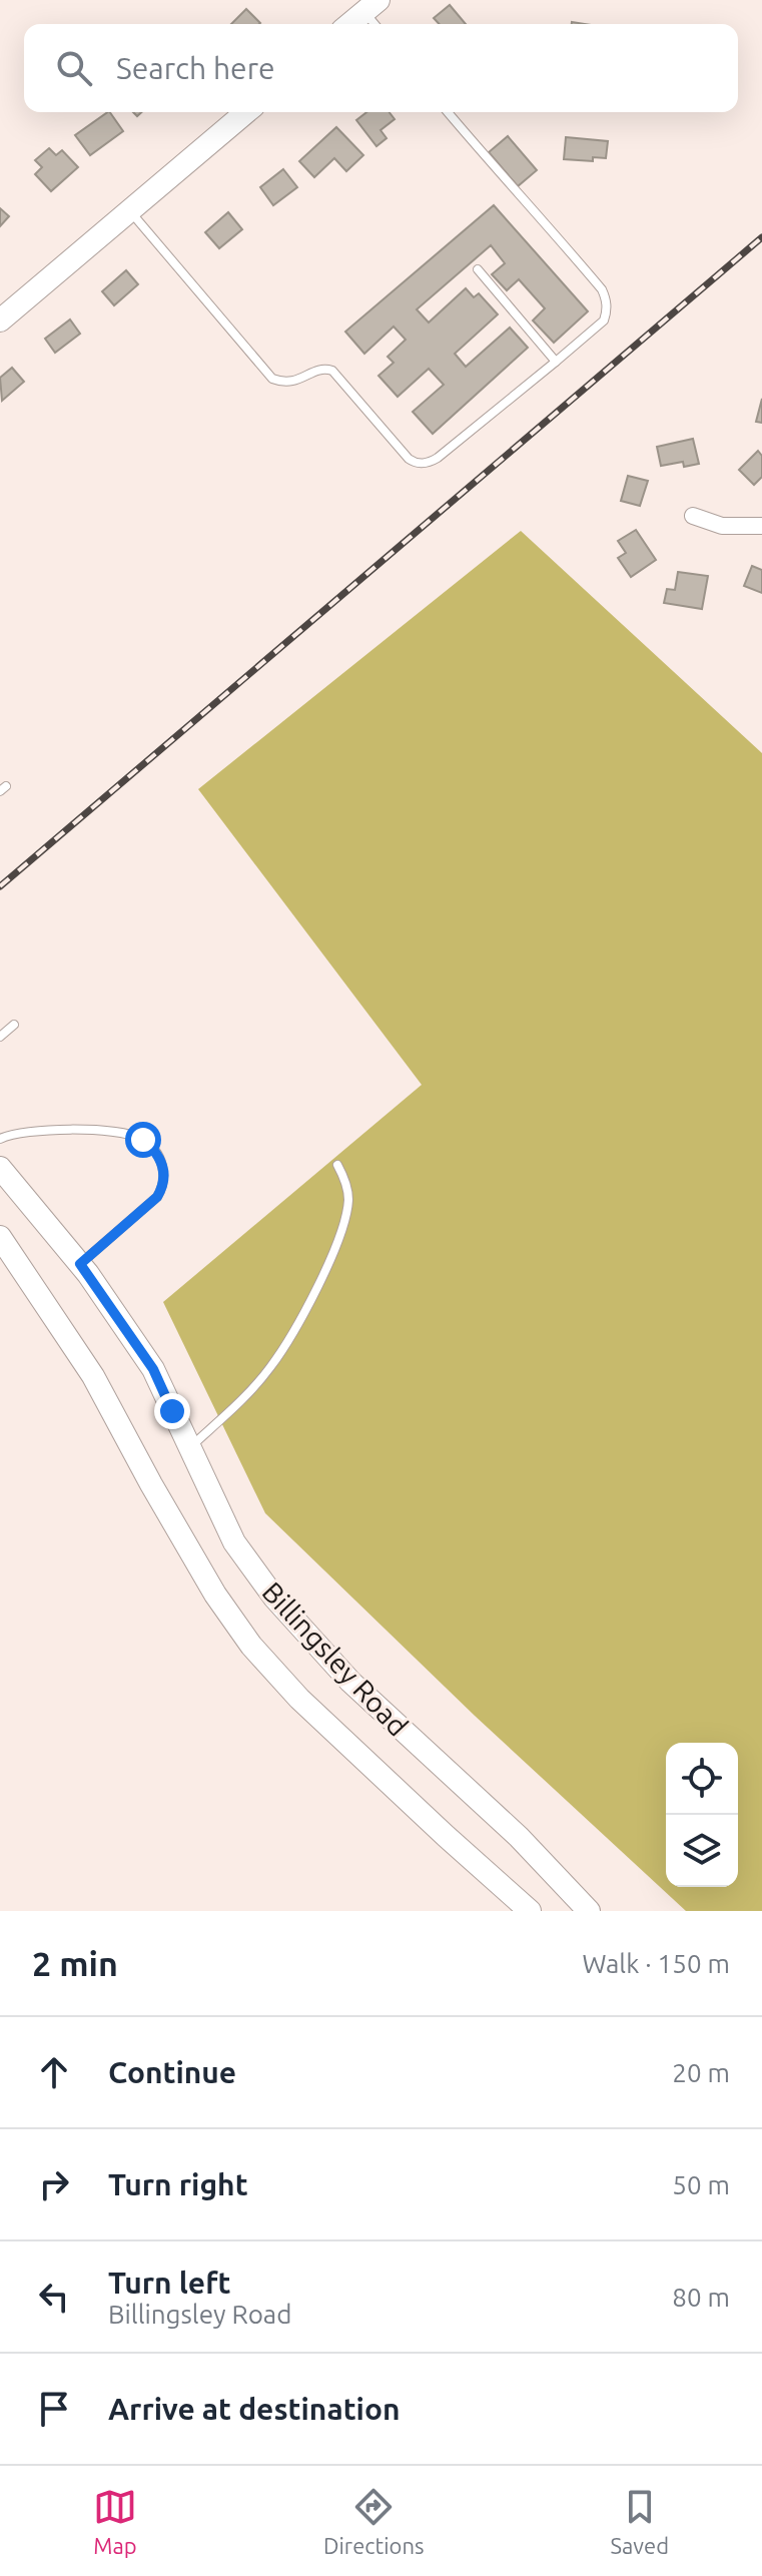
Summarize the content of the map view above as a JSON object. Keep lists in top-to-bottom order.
{
  "streets": {
    "main road": ["Billingsley Road"]
  },
  "page": {
    "search": "Search here",
    "heading": ["2 min", "Walk · 150 m"],
    "list": [
      ["Continue", "20 m"],
      ["Turn right", "50 m"],
      ["Turn left", "Billingsley Road", "80 m"],
      "Arrive at destination"
    ],
    "nav": ["Map", "Directions", "Saved"]
  }
}
